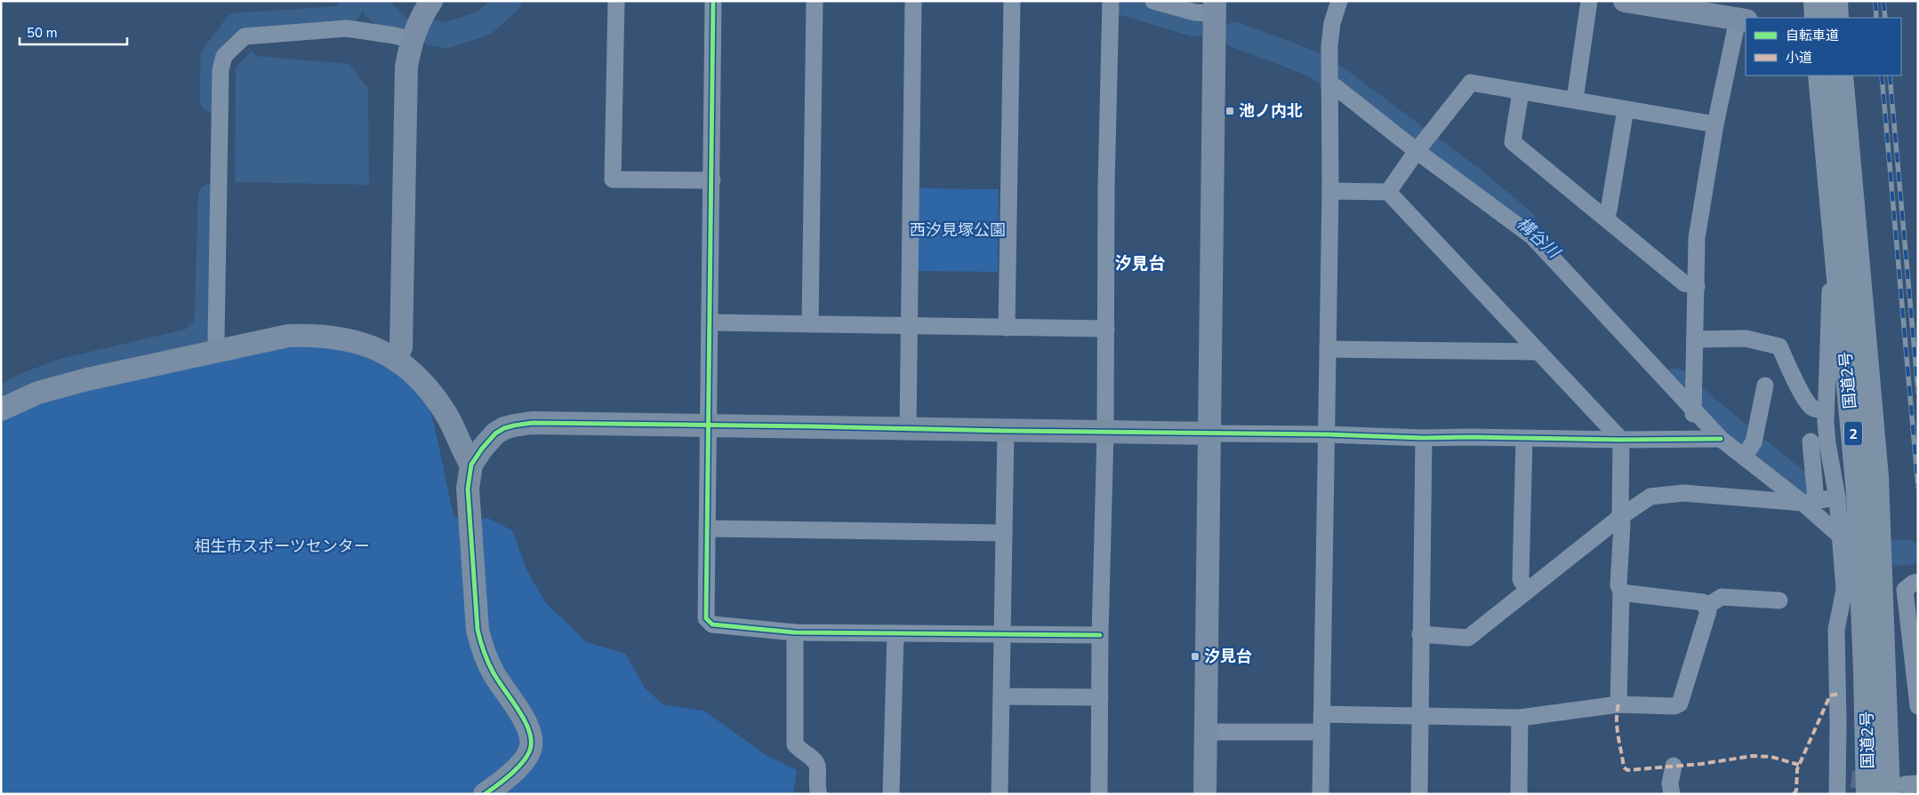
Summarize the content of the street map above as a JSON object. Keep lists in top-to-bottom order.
{
  "streets": {
    "highway": ["国道2号", "2"]
  },
  "districts": ["汐見台"],
  "water": ["構谷川"],
  "parks": ["西汐見塚公園", "相生市スポーツセンター"],
  "places": {
    "transit": ["池ノ内北", "汐見台"]
  },
  "legend": ["自転車道", "小道"],
  "scale_bar": "50 m"
}
